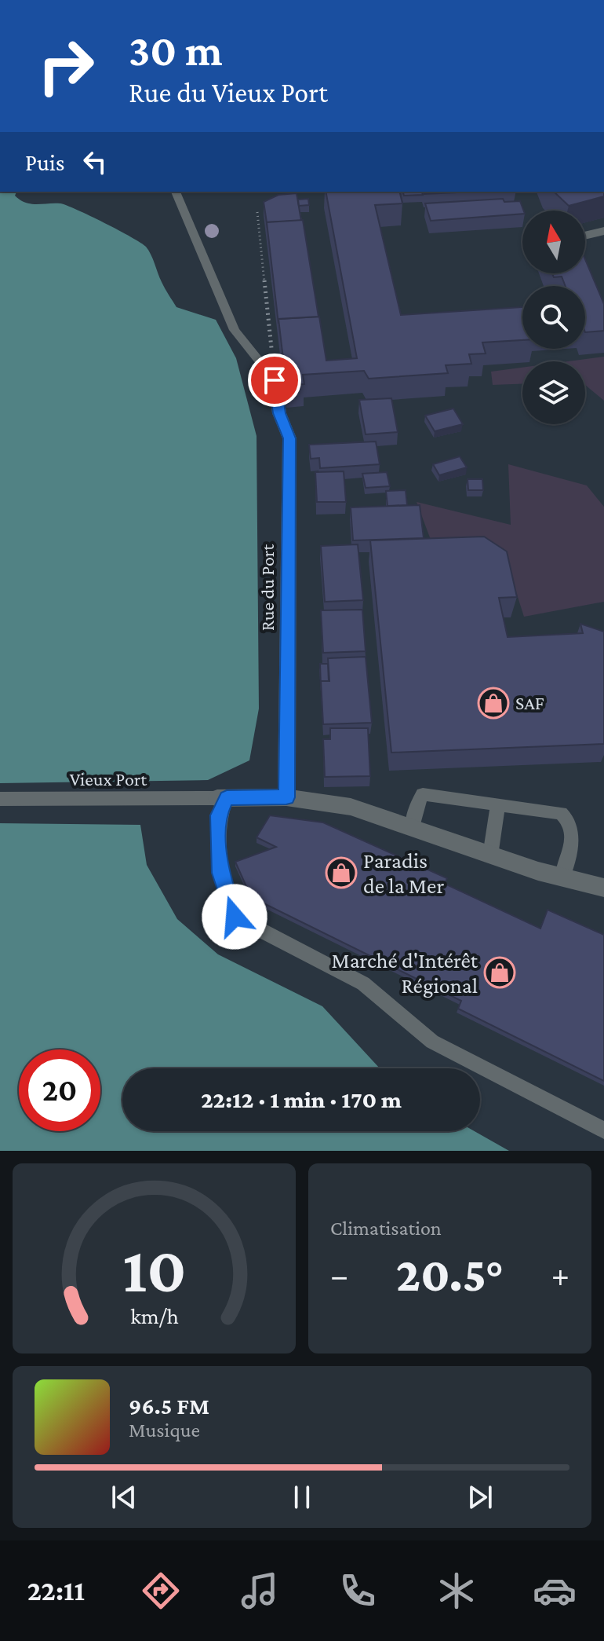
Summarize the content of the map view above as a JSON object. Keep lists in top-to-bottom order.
{
  "streets": {
    "street": ["Rue du Port"],
    "lane": ["Vieux Port"]
  },
  "places": {
    "shop": ["SAF", "Paradis de la Mer", "Marché d'Intérêt Régional"]
  },
  "north": "top",
  "page": {
    "turn": ["30 m", "Rue du Vieux Port"],
    "then": "Puis",
    "limit": "20",
    "trip": "22:12 · 1 min · 170 m",
    "tile": "Climatisation",
    "heat": ["−", "20.5°", "+"],
    "song": ["96.5 FM", "Musique"],
    "tabs": "22:11",
    "gauge": ["10", "km/h"]
  }
}
